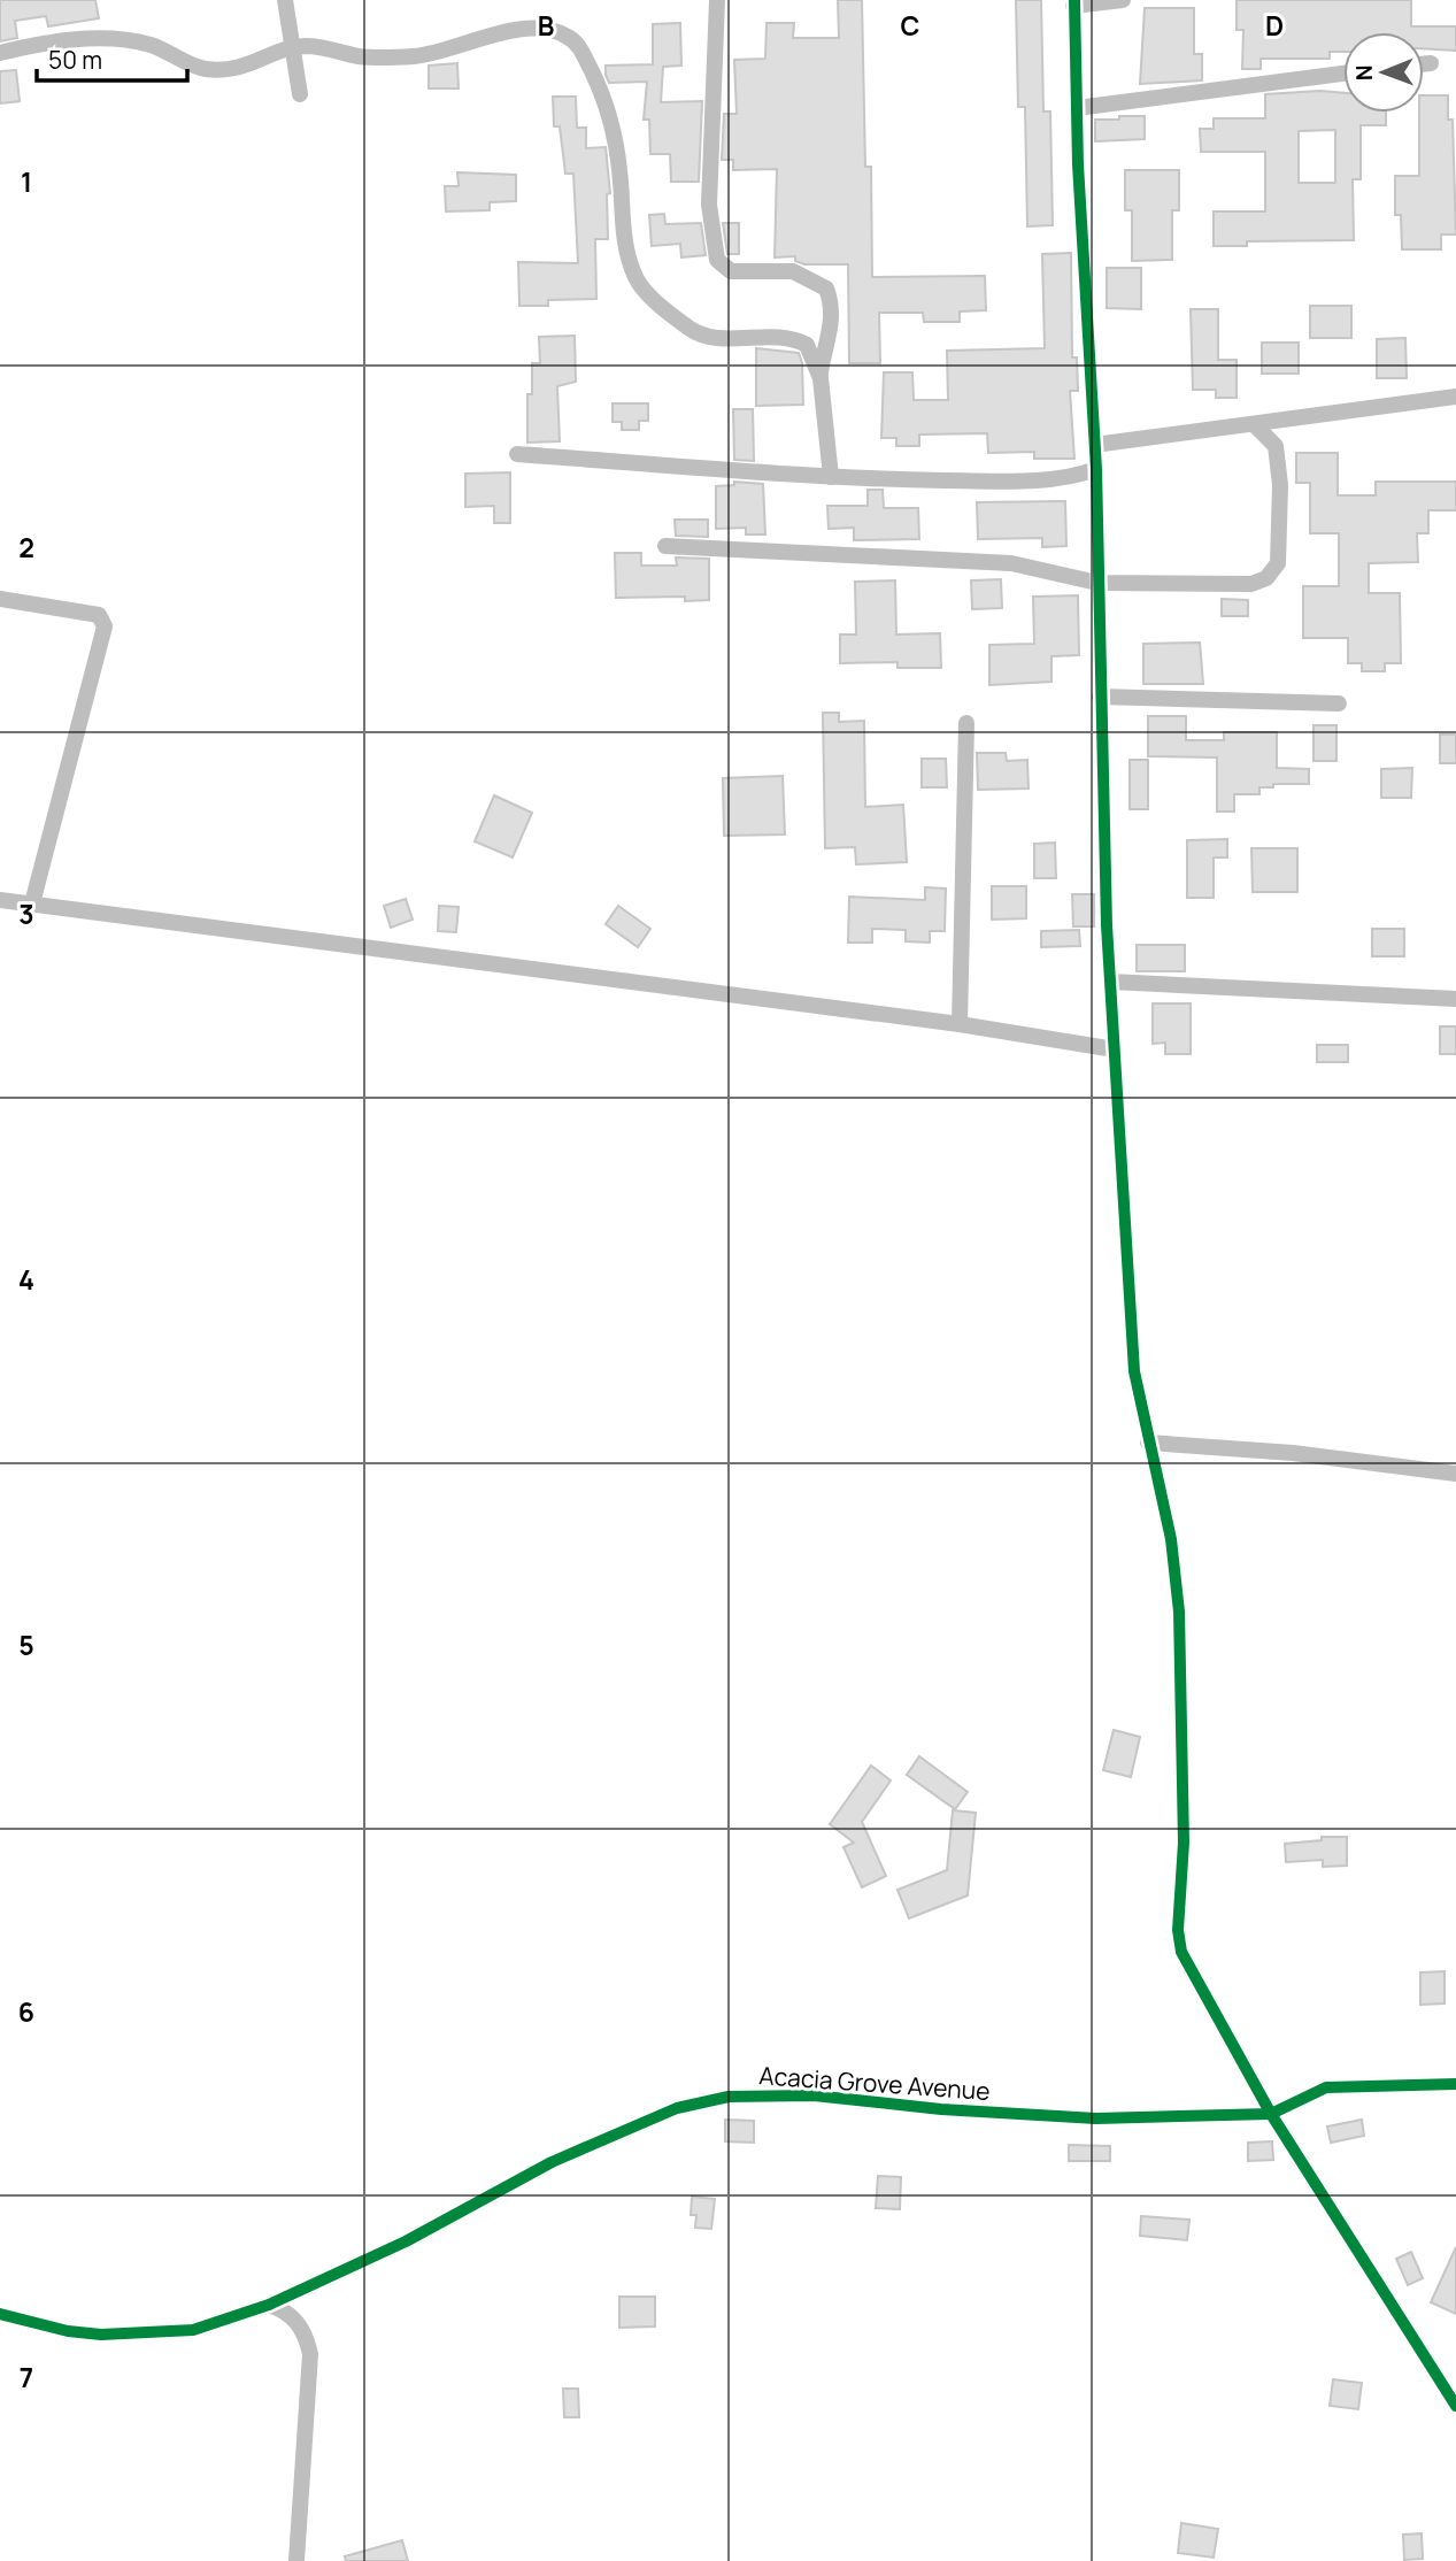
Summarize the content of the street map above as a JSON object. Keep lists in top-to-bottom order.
{
  "streets": {
    "street": ["Acacia Grove Avenue"]
  },
  "scale_bar": "50 m",
  "north": "left",
  "grid": {
    "columns": ["B", "C", "D"],
    "rows": [
      "1",
      "2",
      "3",
      "4",
      "5",
      "6",
      "7"
    ]
  }
}
